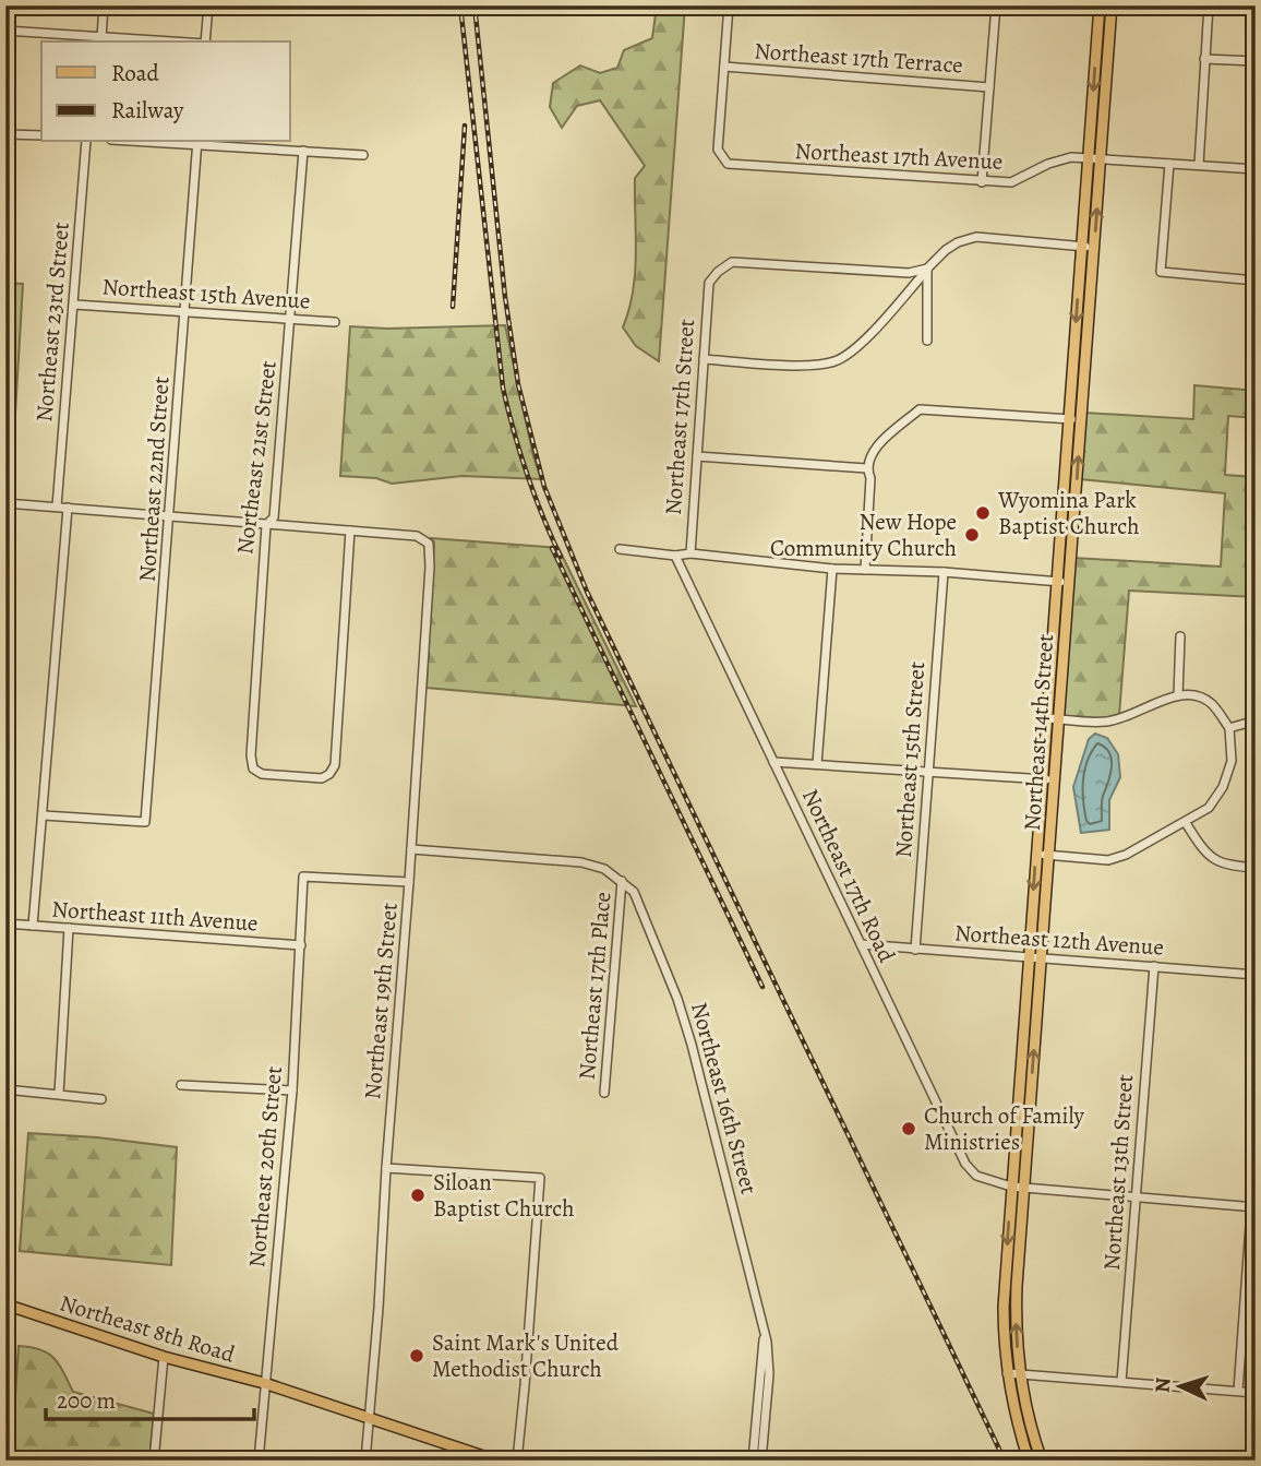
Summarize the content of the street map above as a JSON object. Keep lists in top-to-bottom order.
{
  "streets": {
    "main road": ["Northeast 14th Street", "Northeast 8th Road"],
    "street": [
      "Northeast 17th Terrace",
      "Northeast 17th Avenue",
      "Northeast 15th Avenue",
      "Northeast 23rd Street",
      "Northeast 17th Street",
      "Northeast 21st Street",
      "Northeast 22nd Street",
      "Northeast 15th Street",
      "Northeast 17th Road",
      "Northeast 11th Avenue",
      "Northeast 12th Avenue",
      "Northeast 17th Place",
      "Northeast 19th Street",
      "Northeast 16th Street",
      "Northeast 20th Street",
      "Northeast 13th Street"
    ]
  },
  "crossings": [
    ["Northeast 17th Terrace", "Northeast 17th Avenue"],
    ["Northeast 17th Avenue", "Northeast 14th Street"],
    ["Northeast 15th Avenue", "Northeast 23rd Street"],
    ["Northeast 15th Avenue", "Northeast 21st Street"],
    ["Northeast 15th Avenue", "Northeast 22nd Street"],
    ["Northeast 21st Street", "Northeast 19th Street"],
    ["Northeast 14th Street", "Northeast 17th Road"],
    ["Northeast 14th Street", "Northeast 12th Avenue"],
    ["Northeast 15th Street", "Northeast 12th Avenue"],
    ["Northeast 17th Road", "Northeast 12th Avenue"],
    ["Northeast 11th Avenue", "Northeast 20th Street"],
    ["Northeast 12th Avenue", "Northeast 13th Street"],
    ["Northeast 17th Place", "Northeast 16th Street"],
    ["Northeast 19th Street", "Northeast 20th Street"],
    ["Northeast 19th Street", "Northeast 8th Road"],
    ["Northeast 20th Street", "Northeast 8th Road"]
  ],
  "places": [
    "Wyomina Park Baptist Church",
    "New Hope Community Church",
    "Church of Family Ministries",
    "Siloan Baptist Church",
    "Saint Mark's United Methodist Church"
  ],
  "legend": ["Road", "Railway"],
  "scale_bar": "200 m",
  "north": "left"
}
